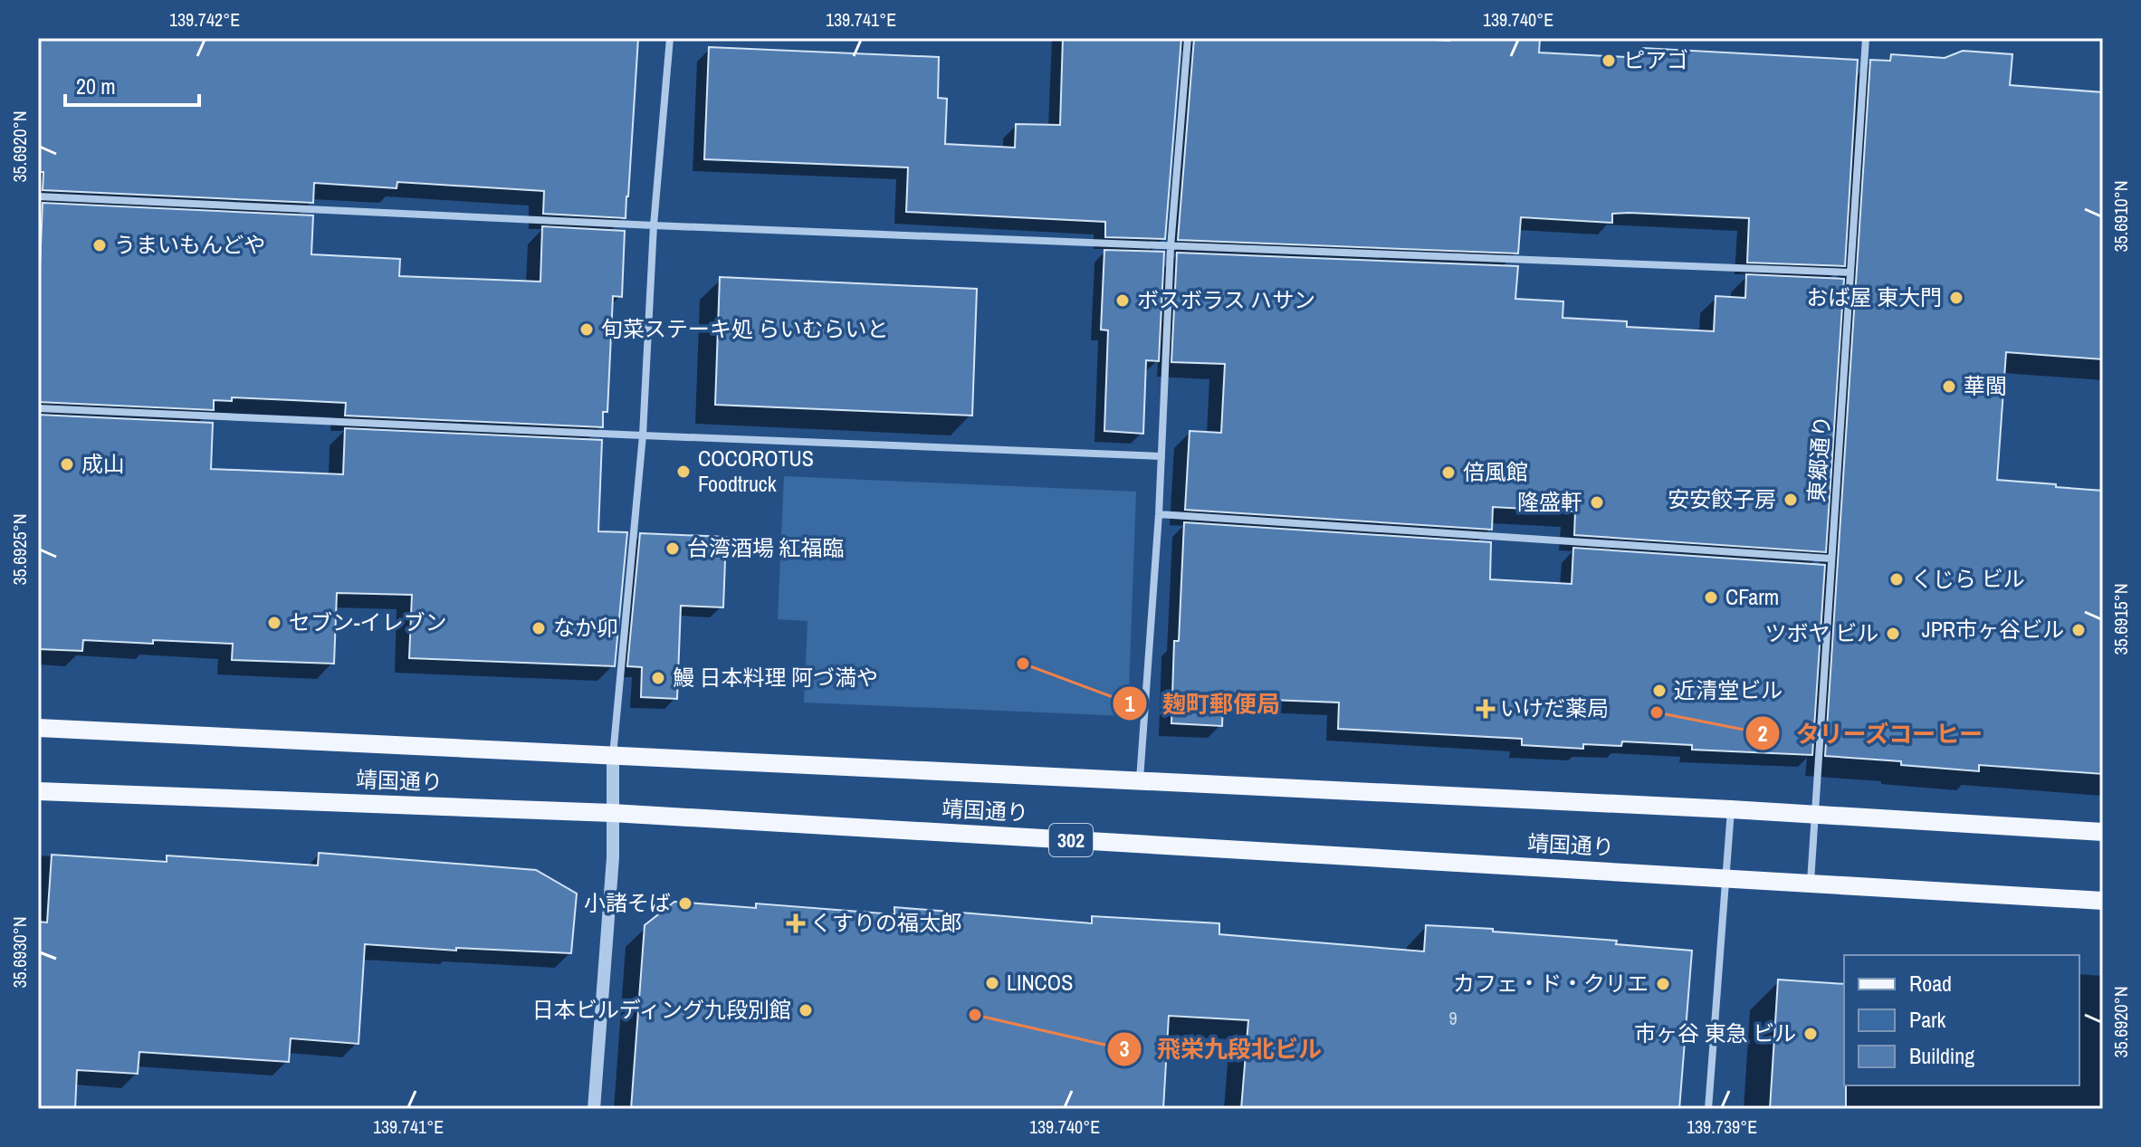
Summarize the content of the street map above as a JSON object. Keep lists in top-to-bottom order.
{
  "streets": {
    "main road": ["靖国通り", "302"],
    "street": ["東郷通り"]
  },
  "crossings": [
    ["東郷通り", "靖国通り"]
  ],
  "places": {
    "other": [
      "ピアゴ",
      "うまいもんどや",
      "おば屋 東大門",
      "ボスボラス ハサン",
      "旬菜ステーキ処 らいむらいと",
      "華閩",
      "成山",
      "COCOROTUS Foodtruck",
      "倍風館",
      "安安餃子房",
      "隆盛軒",
      "台湾酒場 紅福臨",
      "くじら ビル",
      "CFarm",
      "セブン-イレブン",
      "なか卯",
      "JPR市ヶ谷ビル",
      "ツボヤ ビル",
      "麹町郵便局",
      "鰻 日本料理 阿づ満や",
      "近清堂ビル",
      "タリーズコーヒー",
      "小諸そば",
      "LINCOS",
      "カフェ・ド・クリエ",
      "日本ビルディング九段別館",
      "飛栄九段北ビル",
      "市ヶ谷 東急 ビル"
    ],
    "health": ["いけだ薬局", "くすりの福太郎"]
  },
  "house_numbers": ["9"],
  "legend": ["Road", "Park", "Building"],
  "scale_bar": "20 m",
  "coordinates": [
    "139.742°E",
    "139.741°E",
    "139.740°E",
    "35.6920°N",
    "35.6910°N",
    "35.6925°N",
    "35.6915°N",
    "35.6930°N",
    "139.739°E"
  ]
}
